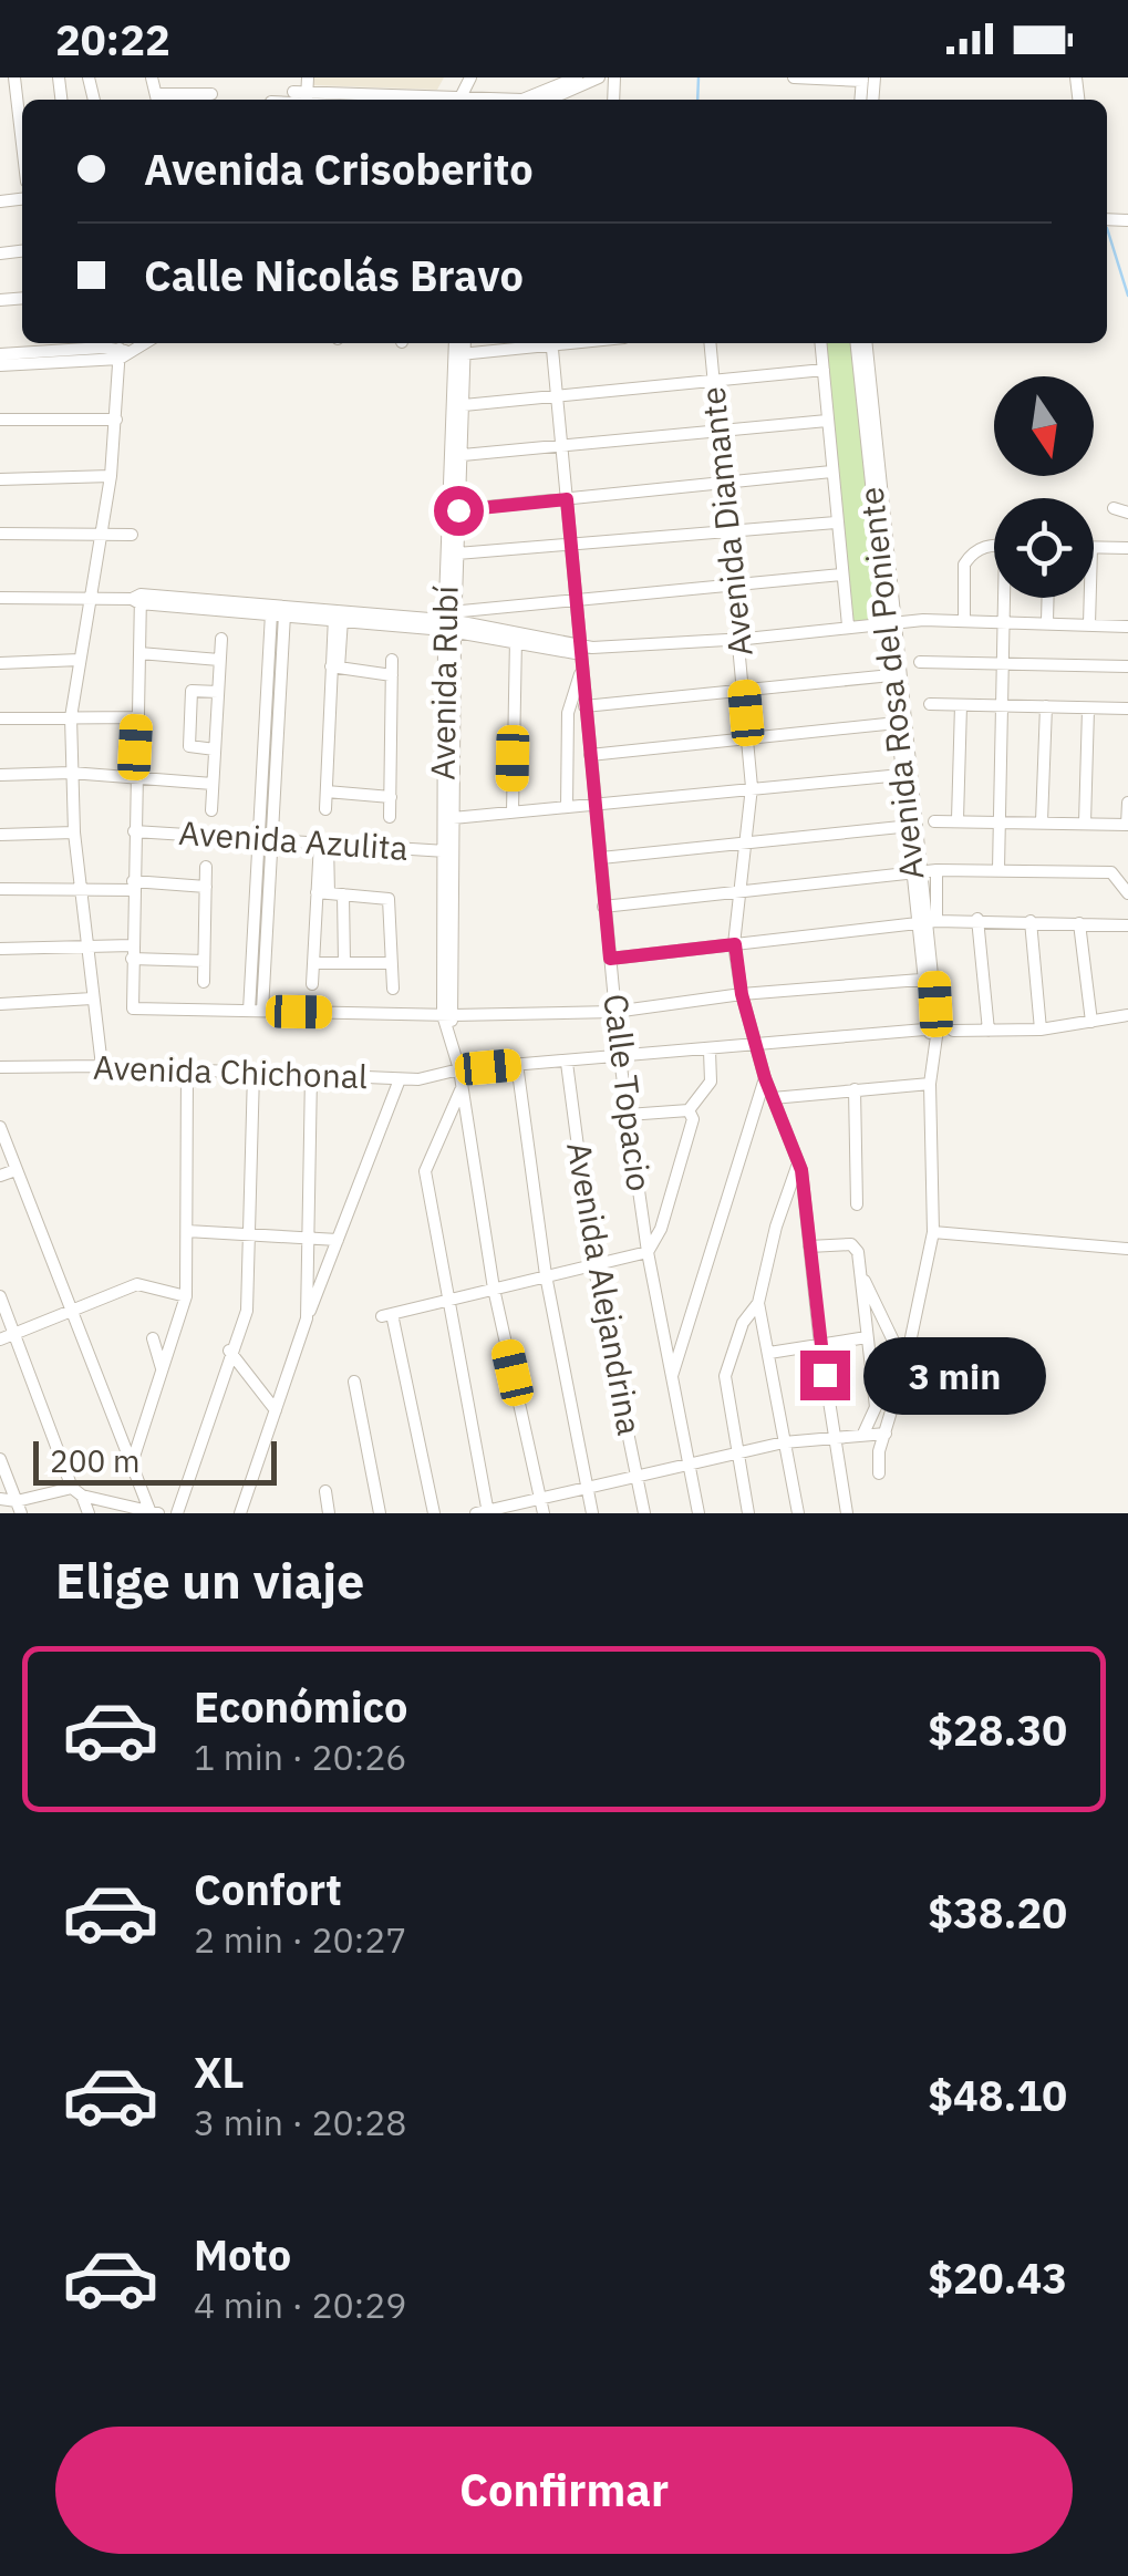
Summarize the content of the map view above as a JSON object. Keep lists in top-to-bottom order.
{
  "streets": {
    "street": [
      "Avenida Diamante",
      "Avenida Rubí",
      "Avenida Rosa del Poniente",
      "Avenida Azulita",
      "Avenida Chichonal",
      "Calle Topacio",
      "Avenida Alejandrina"
    ]
  },
  "crossings": [
    ["Avenida Diamante", "Avenida Chichonal"],
    ["Avenida Rubí", "Avenida Azulita"],
    ["Avenida Rubí", "Avenida Chichonal"],
    ["Avenida Chichonal", "Calle Topacio"],
    ["Avenida Chichonal", "Avenida Alejandrina"]
  ],
  "scale_bar": "200 m",
  "north": "bottom",
  "page": {
    "status": "20:22",
    "banner": ["Avenida Crisoberito", "Calle Nicolás Bravo"],
    "bubble": "3 min",
    "scale": "200 m",
    "heading": "Elige un viaje",
    "list": [
      {
        "name": "Económico",
        "note": "1 min · 20:26",
        "value": "$28.30"
      },
      {
        "name": "Confort",
        "note": "2 min · 20:27",
        "value": "$38.20"
      },
      {
        "name": "XL",
        "note": "3 min · 20:28",
        "value": "$48.10"
      },
      {
        "name": "Moto",
        "note": "4 min · 20:29",
        "value": "$20.43"
      }
    ],
    "buttons": "Confirmar"
  }
}
